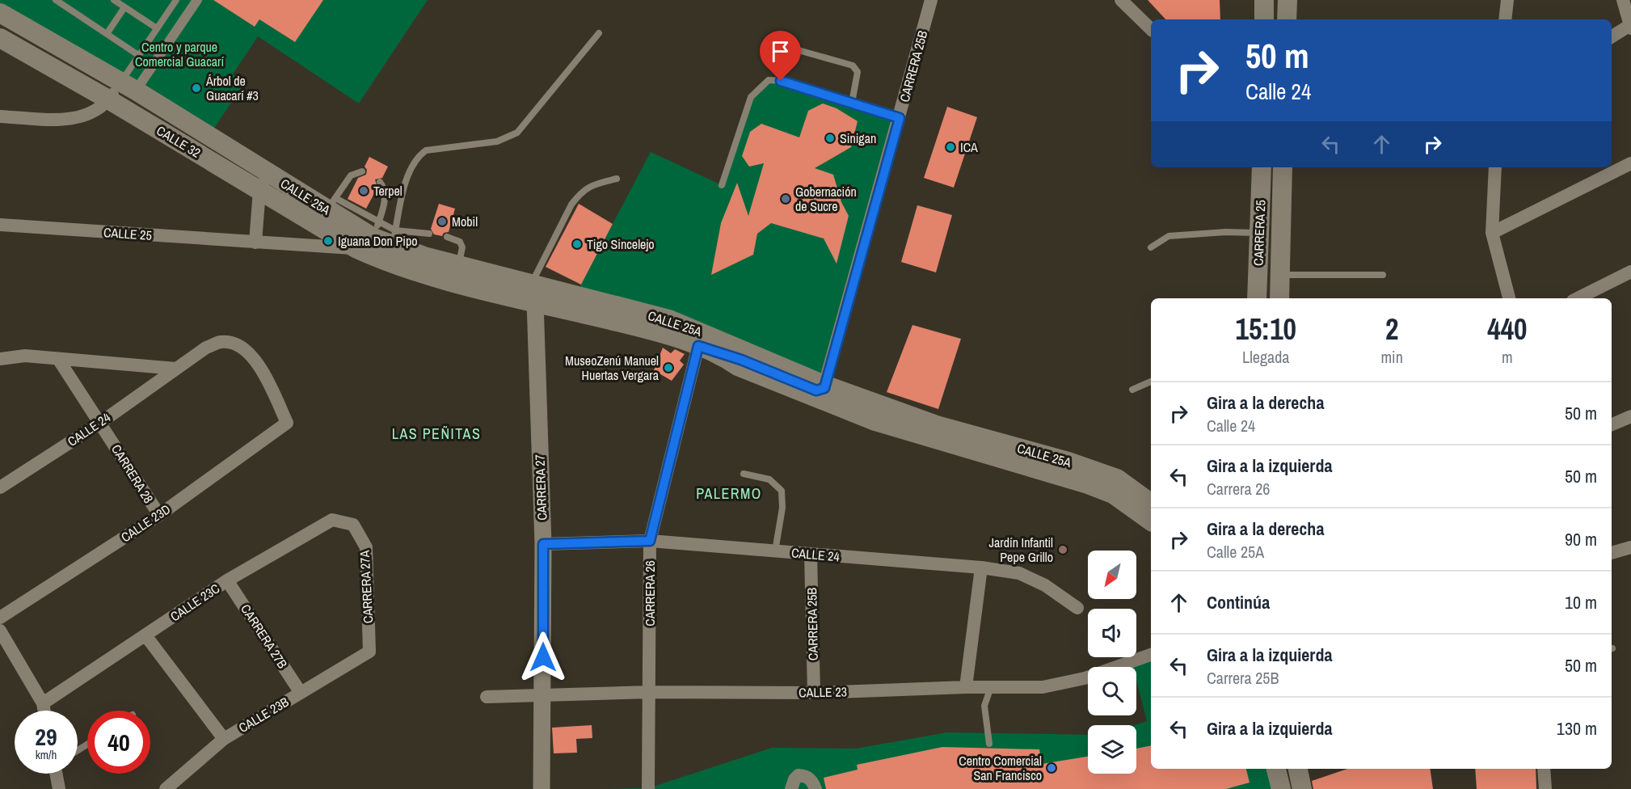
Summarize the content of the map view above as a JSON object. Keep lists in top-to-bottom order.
{
  "streets": {
    "main road": ["CALLE 32", "CALLE 25A", "CARRERA 25"],
    "street": [
      "CARRERA 25B",
      "CALLE 25",
      "CALLE 24",
      "CARRERA 28",
      "CARRERA 27",
      "CALLE 23D",
      "CARRERA 27A",
      "CARRERA 26",
      "CALLE 23C",
      "CARRERA 27B",
      "CALLE 23",
      "CALLE 23B"
    ]
  },
  "crossings": [
    ["CARRERA 25B", "CALLE 25A"],
    ["CARRERA 25B", "CALLE 24"],
    ["CARRERA 25B", "CALLE 23"],
    ["CALLE 32", "CALLE 25A"],
    ["CALLE 32", "CALLE 25"],
    ["CALLE 25A", "CALLE 25"],
    ["CALLE 25A", "CARRERA 27"],
    ["CALLE 25A", "CARRERA 26"],
    ["CALLE 24", "CARRERA 28"],
    ["CALLE 24", "CARRERA 27"],
    ["CALLE 24", "CALLE 23D"],
    ["CALLE 24", "CARRERA 26"],
    ["CARRERA 28", "CALLE 23D"],
    ["CARRERA 27", "CALLE 23"],
    ["CARRERA 27A", "CALLE 23C"],
    ["CARRERA 27A", "CALLE 23B"],
    ["CARRERA 26", "CALLE 23"],
    ["CALLE 23C", "CARRERA 27B"],
    ["CARRERA 27B", "CALLE 23B"]
  ],
  "districts": ["LAS PEÑITAS", "PALERMO"],
  "parks": ["Centro y parque Comercial Guacarí"],
  "places": [
    "Árbol de Guacarí #3",
    "Sinigan",
    "ICA",
    "Terpel",
    "Gobernación de Sucre",
    "Mobil",
    "Iguana Don Pipo",
    "Tigo Sincelejo",
    "MuseoZenú Manuel Huertas Vergara",
    "Jardín Infantil Pepe Grillo",
    "Centro Comercial San Francisco"
  ],
  "north": "bottom left",
  "page": {
    "turn": ["50 m", "Calle 24"],
    "eta": [
      "15:10",
      "Llegada",
      "2",
      "min",
      "440",
      "m"
    ],
    "list": [
      {
        "name": "Gira a la derecha",
        "note": "Calle 24",
        "value": "50 m"
      },
      {
        "name": "Gira a la izquierda",
        "note": "Carrera 26",
        "value": "50 m"
      },
      {
        "name": "Gira a la derecha",
        "note": "Calle 25A",
        "value": "90 m"
      },
      {
        "name": "Continúa",
        "value": "10 m"
      },
      {
        "name": "Gira a la izquierda",
        "note": "Carrera 25B",
        "value": "50 m"
      },
      {
        "name": "Gira a la izquierda",
        "value": "130 m"
      }
    ],
    "speed": "29 km/h",
    "limit": "40"
  }
}
